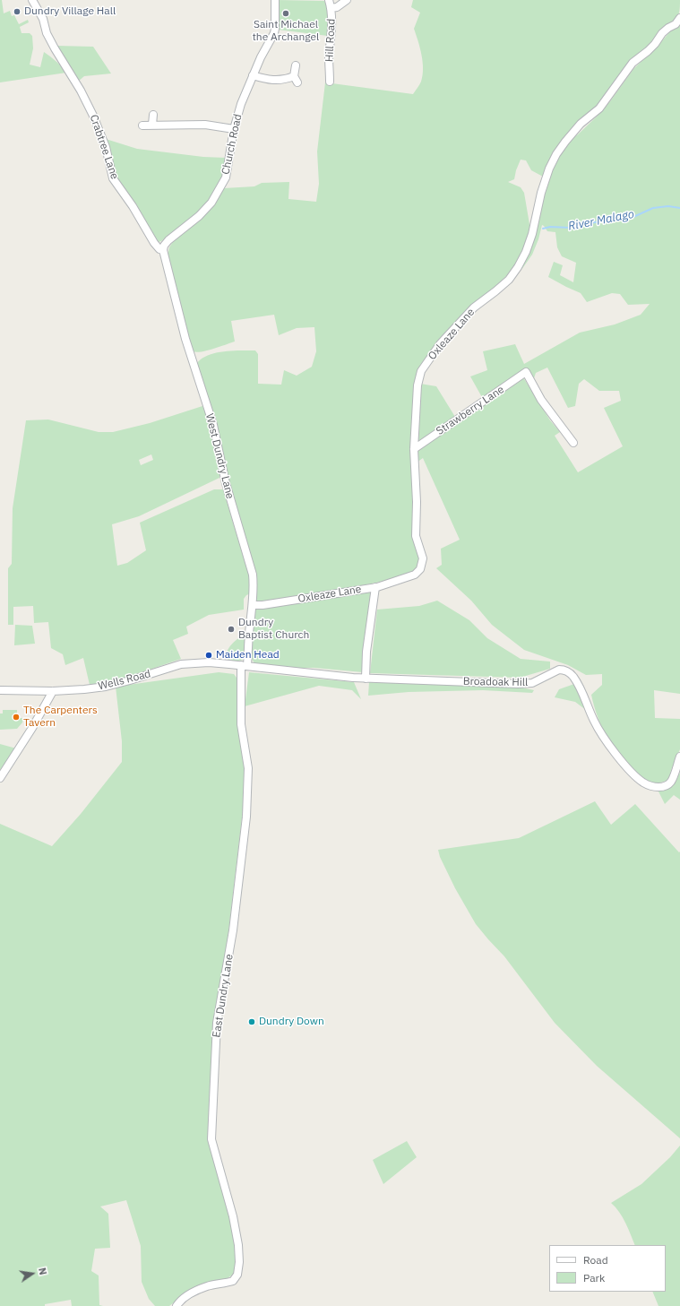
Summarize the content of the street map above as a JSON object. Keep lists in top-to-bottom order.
{
  "streets": {
    "street": [
      "Hill Road",
      "Church Road",
      "Crabtree Lane",
      "Oxleaze Lane",
      "Strawberry Lane",
      "West Dundry Lane",
      "Wells Road",
      "Broadoak Hill",
      "East Dundry Lane"
    ]
  },
  "crossings": [
    ["Church Road", "Crabtree Lane"],
    ["Church Road", "West Dundry Lane"],
    ["Crabtree Lane", "West Dundry Lane"],
    ["Oxleaze Lane", "Strawberry Lane"],
    ["Oxleaze Lane", "West Dundry Lane"],
    ["West Dundry Lane", "Wells Road"],
    ["West Dundry Lane", "Broadoak Hill"],
    ["West Dundry Lane", "East Dundry Lane"],
    ["Wells Road", "Broadoak Hill"],
    ["Wells Road", "East Dundry Lane"],
    ["Broadoak Hill", "East Dundry Lane"]
  ],
  "water": ["River Malago"],
  "places": [
    "Dundry Village Hall",
    "Saint Michael the Archangel",
    "Dundry Baptist Church",
    "Maiden Head",
    "The Carpenters Tavern",
    "Dundry Down"
  ],
  "legend": ["Road", "Park"],
  "north": "right"
}
